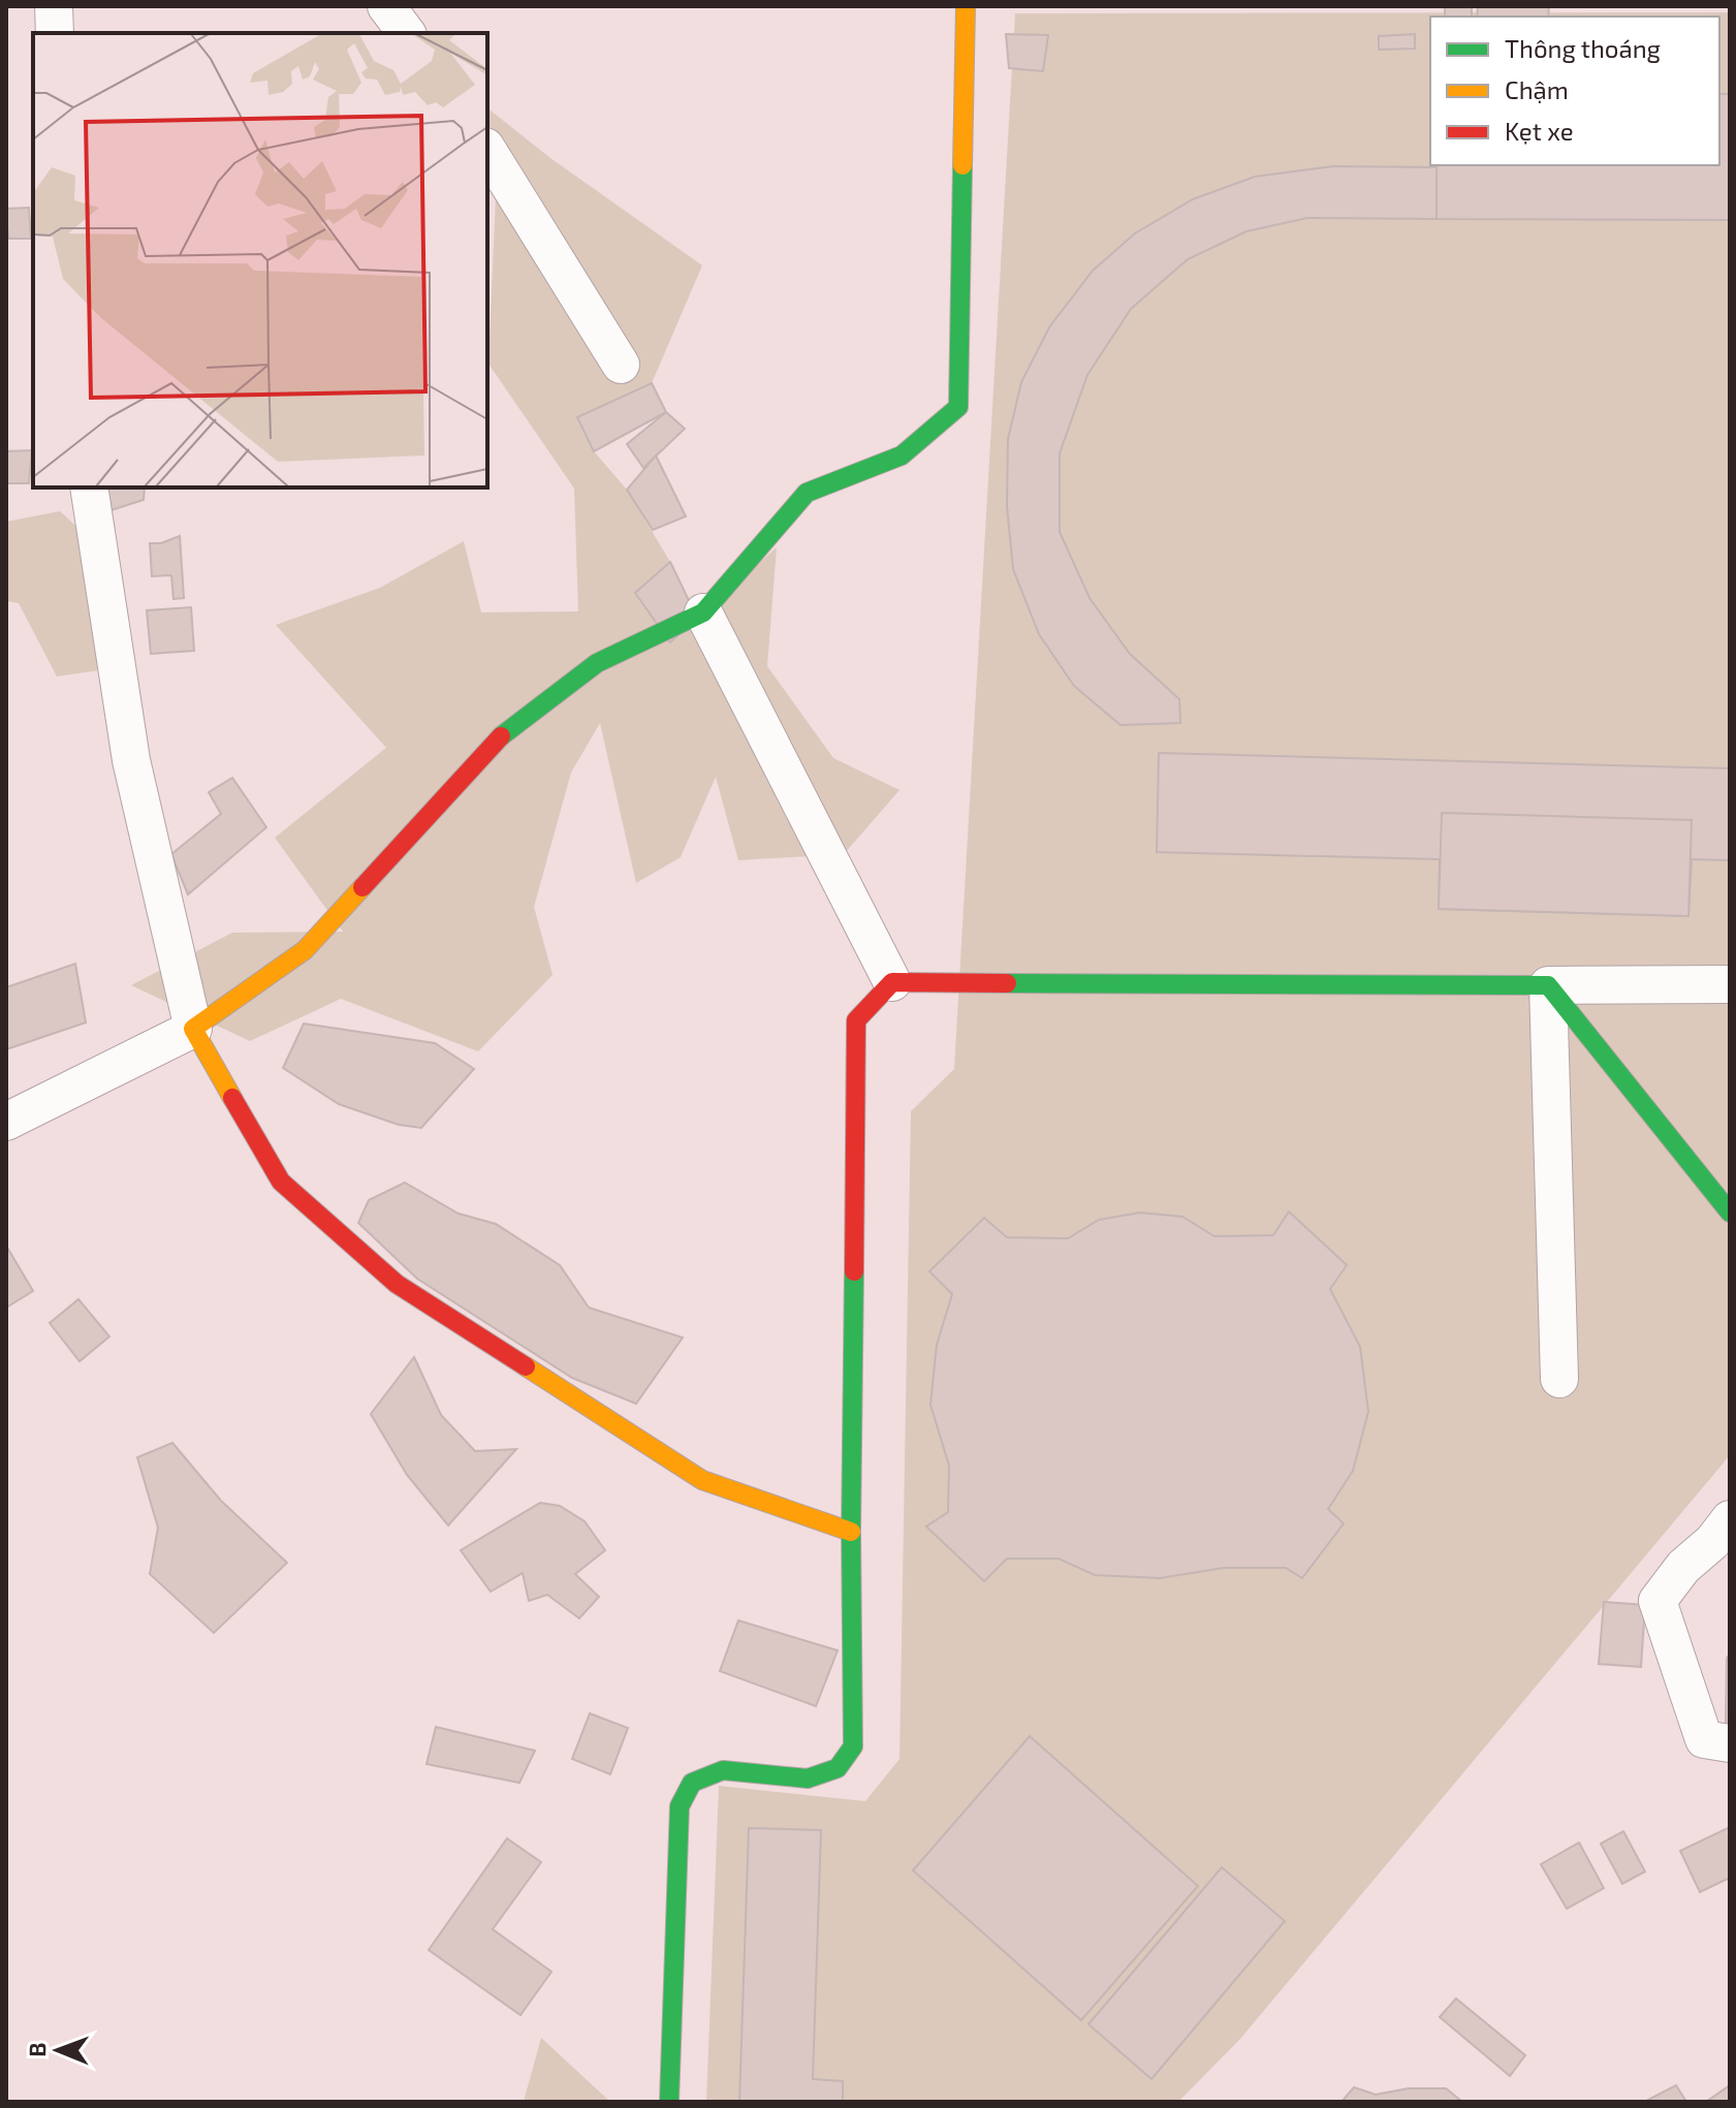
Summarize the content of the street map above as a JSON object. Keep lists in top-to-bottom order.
{
  "legend": ["Thông thoáng", "Chậm", "Kẹt xe"],
  "north": "left"
}
